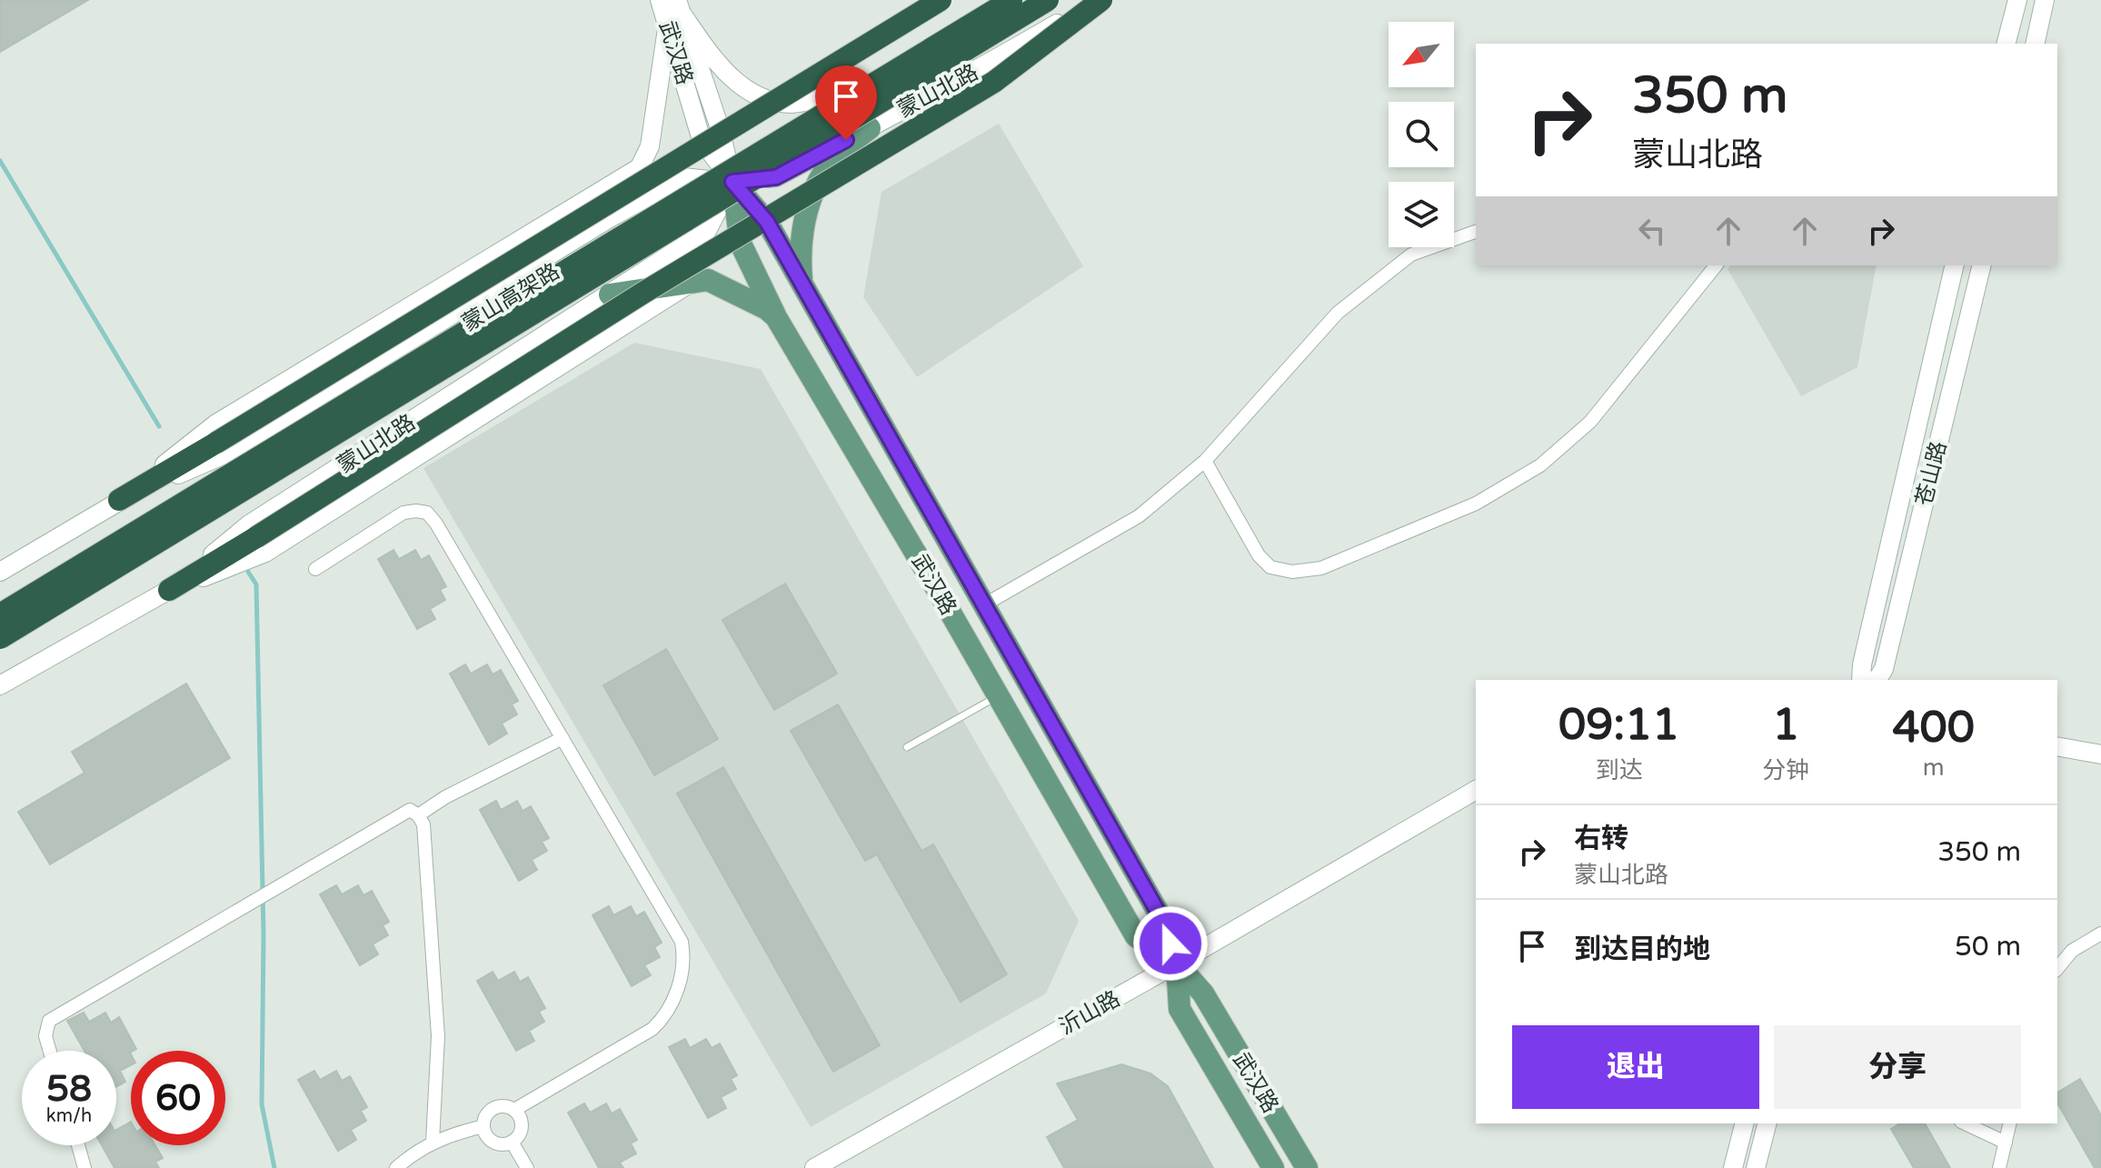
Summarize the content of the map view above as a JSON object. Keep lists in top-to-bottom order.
{
  "streets": {
    "highway": ["蒙山高架路"],
    "main road": [
      "武汉路",
      "蒙山北路",
      "苍山路",
      "沂山路"
    ]
  },
  "crossings": [
    ["武汉路", "蒙山北路"],
    ["武汉路", "沂山路"]
  ],
  "north": "bottom left",
  "page": {
    "turn": ["350 m", "蒙山北路"],
    "eta": [
      "09:11",
      "到达",
      "1",
      "分钟",
      "400",
      "m"
    ],
    "list": [
      {
        "name": "右转",
        "note": "蒙山北路",
        "value": "350 m"
      },
      {
        "name": "到达目的地",
        "value": "50 m"
      }
    ],
    "buttons": ["退出", "分享"],
    "speed": "58 km/h",
    "limit": "60"
  }
}
